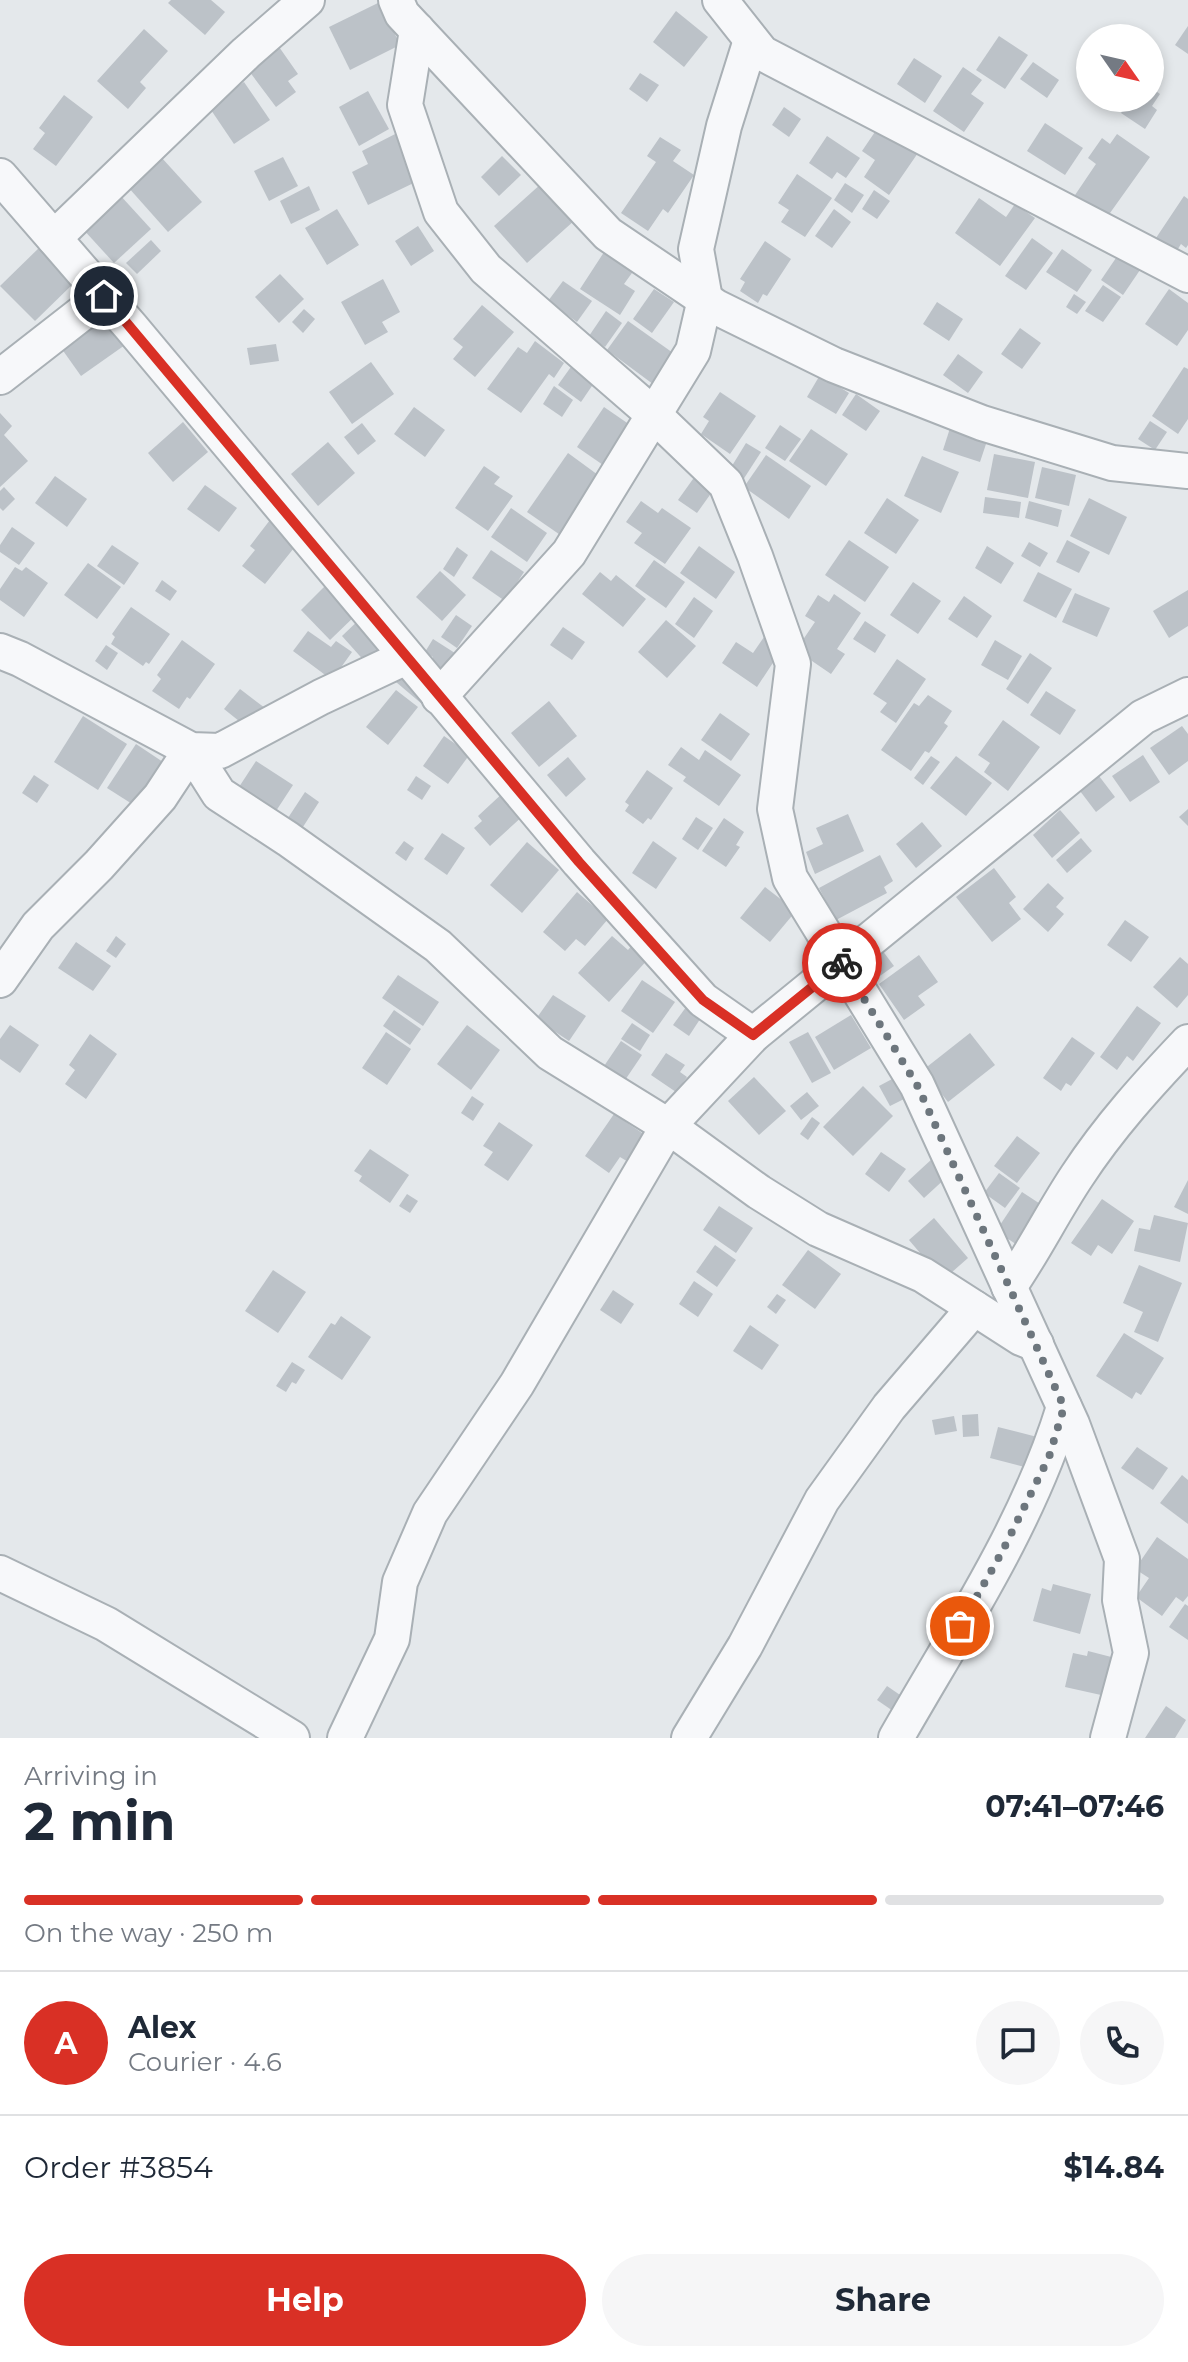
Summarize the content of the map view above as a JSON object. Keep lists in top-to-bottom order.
{
  "north": "bottom right",
  "page": {
    "heading": ["2 min", "Arriving in", "07:41–07:46"],
    "panel": [
      "Alex",
      "Courier · 4.6",
      "Order #3854",
      "$14.84"
    ],
    "bar": "On the way · 250 m",
    "round": "A",
    "buttons": ["Help", "Share"]
  }
}
